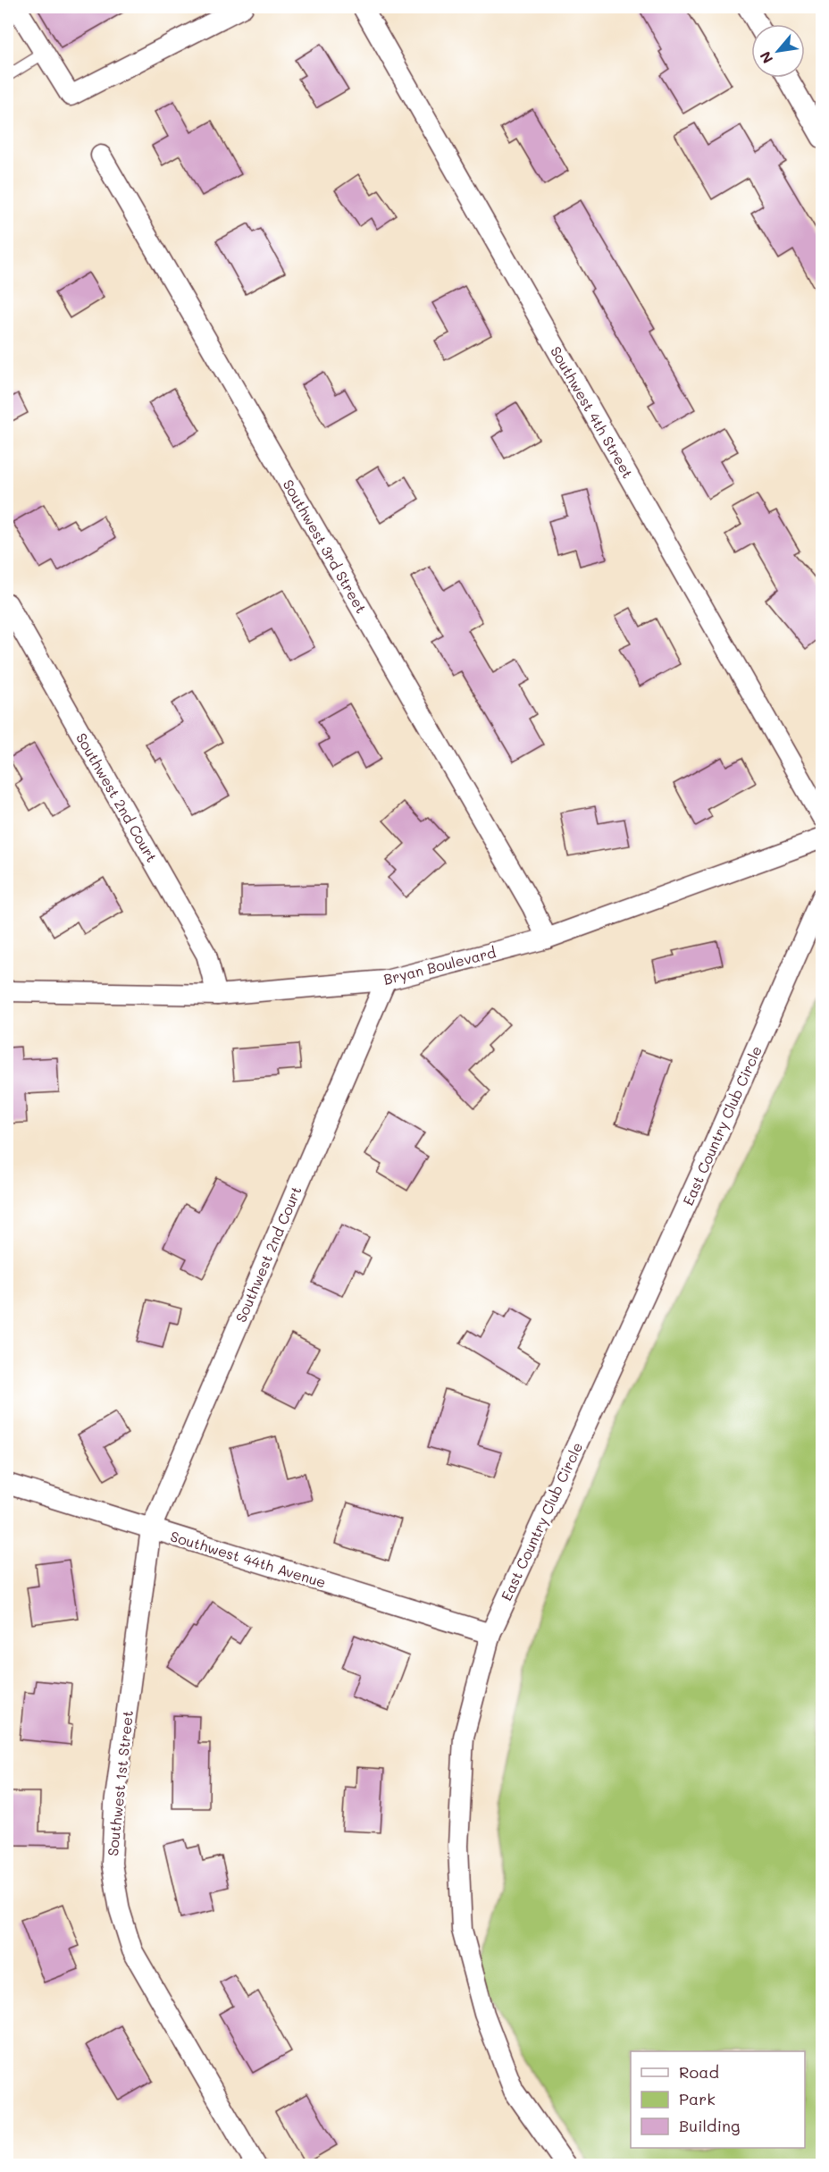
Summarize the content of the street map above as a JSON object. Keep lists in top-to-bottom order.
{
  "streets": {
    "street": [
      "Southwest 4th Street",
      "Southwest 3rd Street",
      "Southwest 2nd Court",
      "Bryan Boulevard",
      "East Country Club Circle",
      "Southwest 44th Avenue",
      "Southwest 1st Street"
    ]
  },
  "crossings": [
    ["Southwest 3rd Street", "Bryan Boulevard"],
    ["Southwest 2nd Court", "Bryan Boulevard"],
    ["Southwest 2nd Court", "Southwest 44th Avenue"],
    ["Southwest 2nd Court", "Southwest 1st Street"],
    ["East Country Club Circle", "Southwest 44th Avenue"],
    ["Southwest 44th Avenue", "Southwest 1st Street"]
  ],
  "legend": ["Road", "Park", "Building"],
  "north": "bottom left"
}
